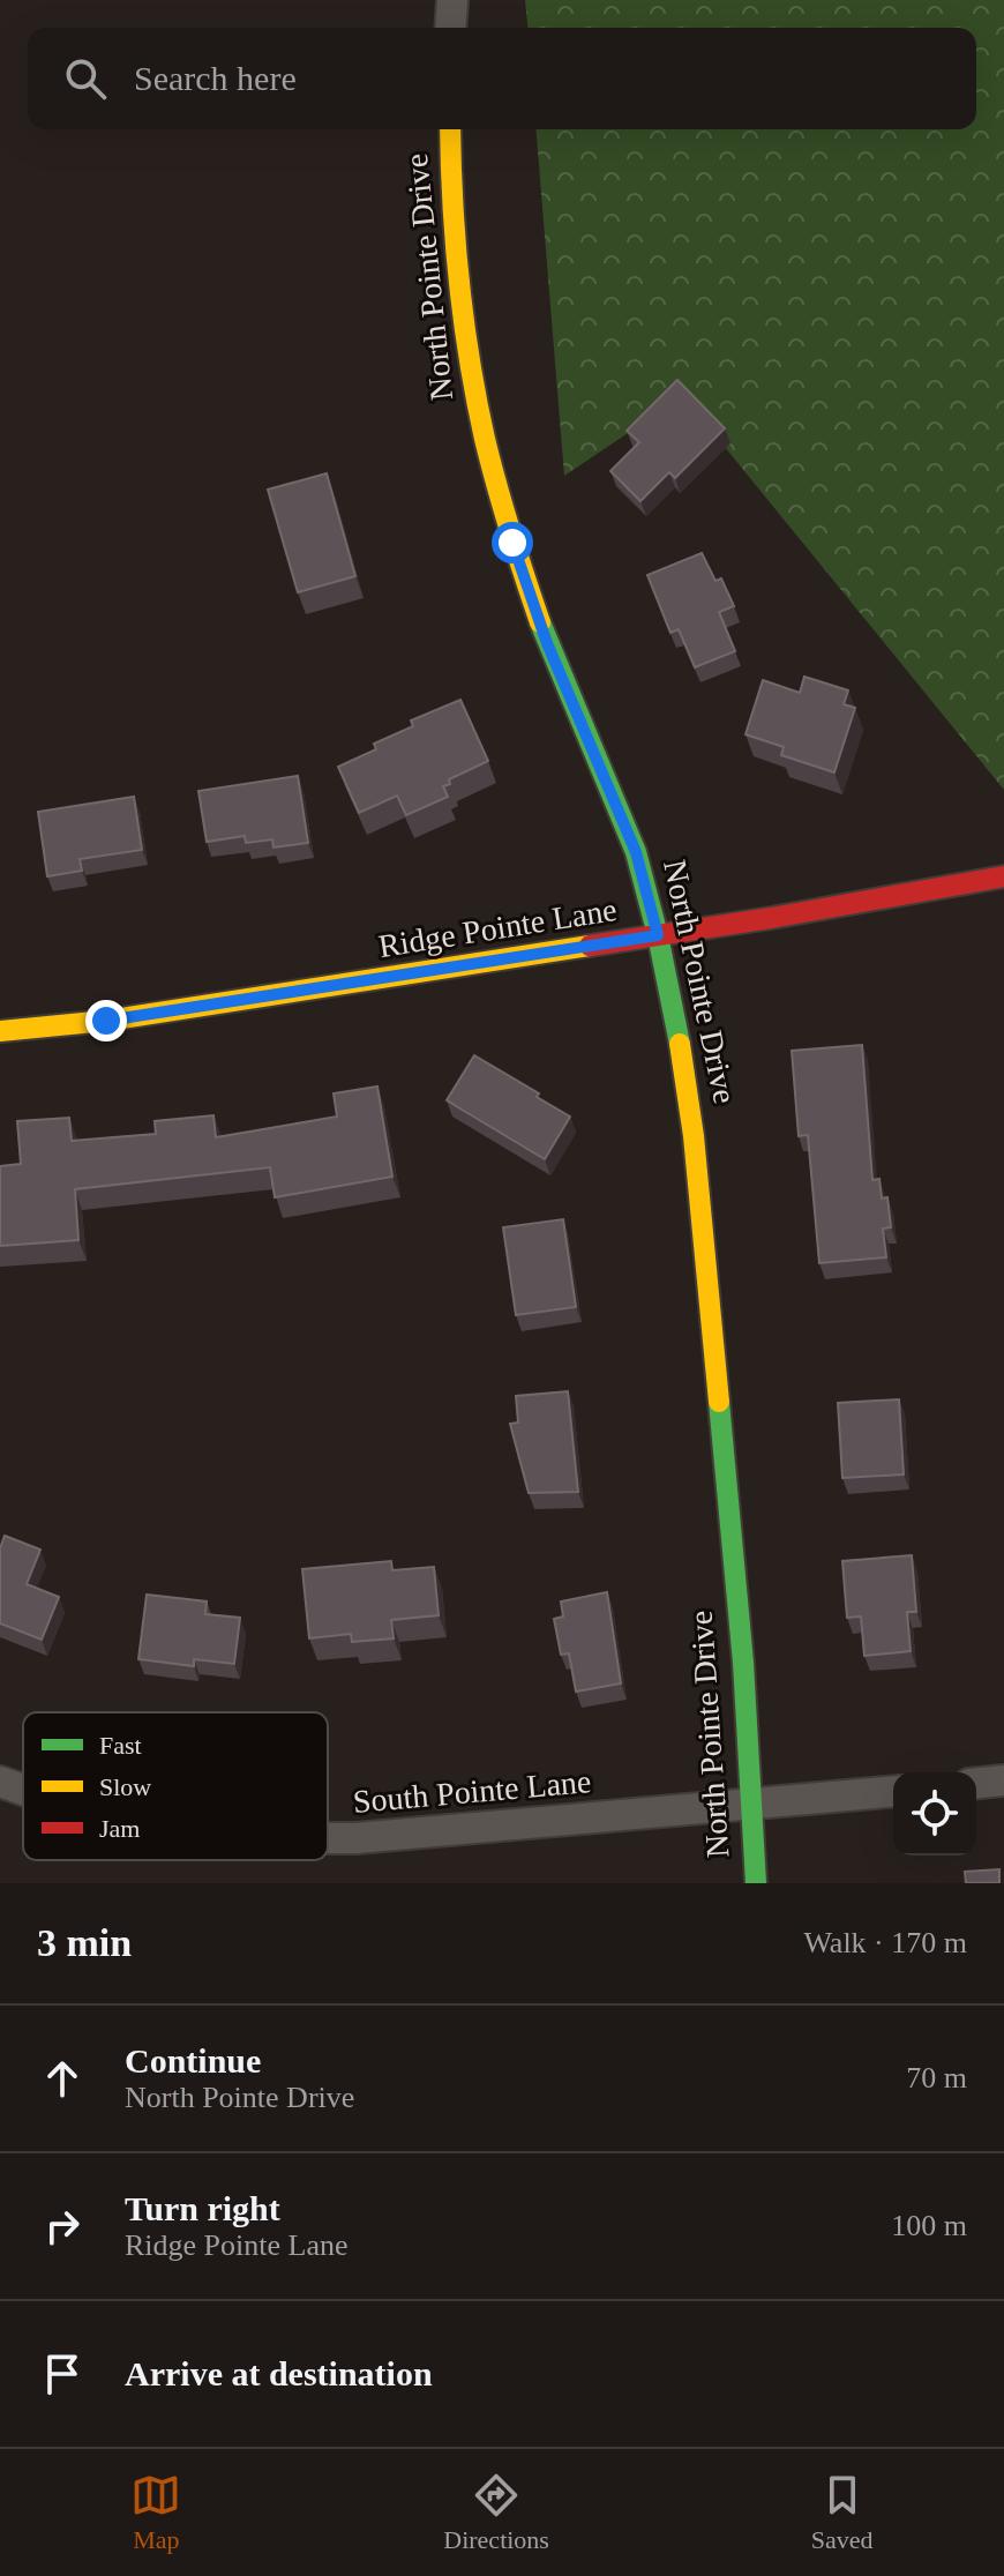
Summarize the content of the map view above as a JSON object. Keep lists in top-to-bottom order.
{
  "streets": {
    "street": ["North Pointe Drive", "Ridge Pointe Lane", "South Pointe Lane"]
  },
  "crossings": [
    ["North Pointe Drive", "Ridge Pointe Lane"],
    ["North Pointe Drive", "South Pointe Lane"]
  ],
  "legend": ["Fast", "Slow", "Jam"],
  "page": {
    "search": "Search here",
    "heading": ["3 min", "Walk · 170 m"],
    "list": [
      ["Continue", "North Pointe Drive", "70 m"],
      ["Turn right", "Ridge Pointe Lane", "100 m"],
      "Arrive at destination"
    ],
    "nav": ["Map", "Directions", "Saved"]
  }
}
